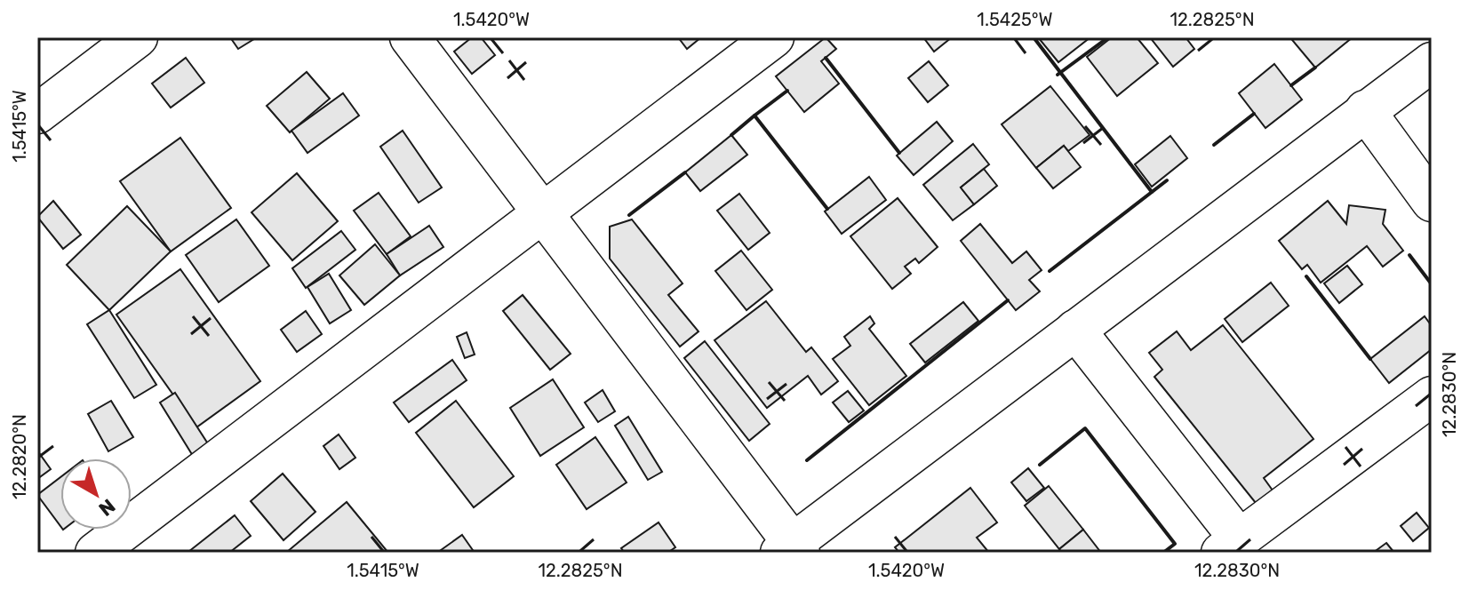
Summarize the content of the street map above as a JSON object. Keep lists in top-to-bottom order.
{
  "north": "bottom right",
  "coordinates": [
    "1.5420°W",
    "1.5425°W",
    "12.2825°N",
    "1.5415°W",
    "12.2830°N",
    "12.2820°N"
  ]
}
